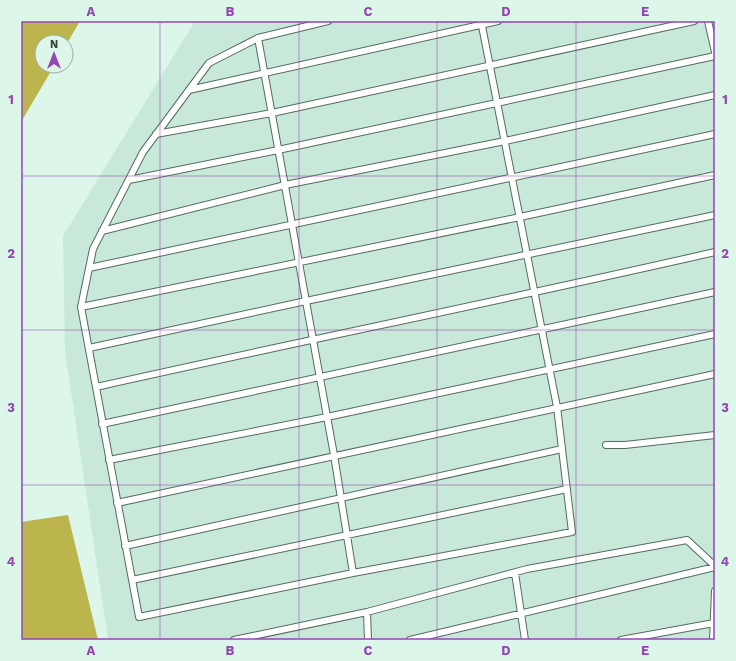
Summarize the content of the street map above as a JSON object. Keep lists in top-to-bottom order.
{
  "north": "top",
  "grid": {
    "columns": [
      "A",
      "B",
      "C",
      "D",
      "E"
    ],
    "rows": [
      "1",
      "2",
      "3",
      "4"
    ]
  }
}
